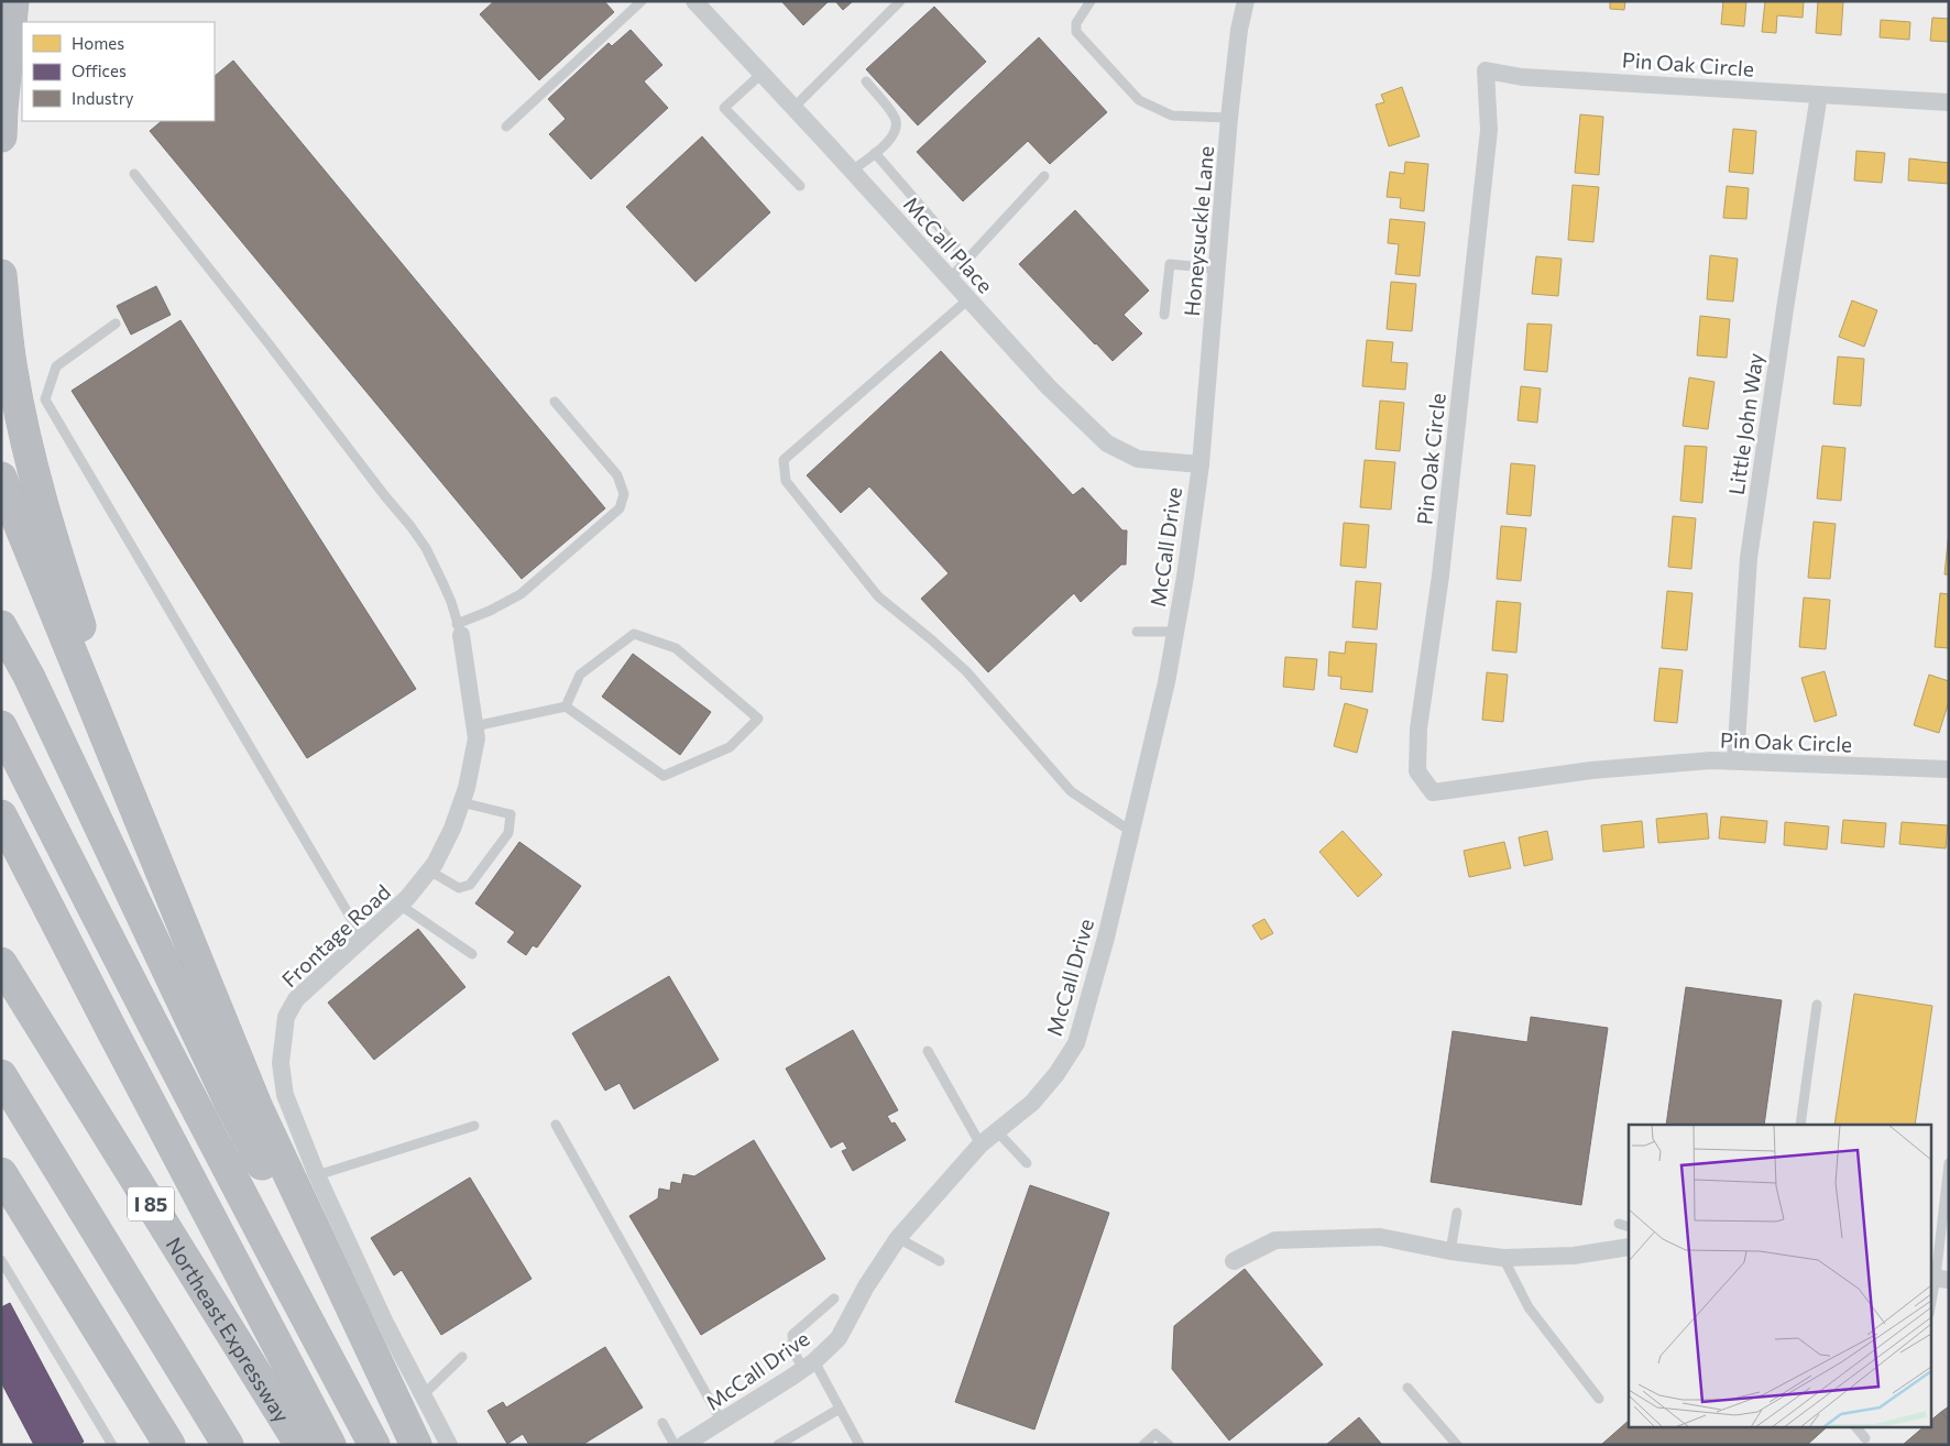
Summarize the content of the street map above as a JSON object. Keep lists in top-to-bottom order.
{
  "streets": {
    "highway": ["I 85", "Northeast Expressway"],
    "street": [
      "Pin Oak Circle",
      "Honeysuckle Lane",
      "McCall Place",
      "Little John Way",
      "McCall Drive",
      "Frontage Road"
    ]
  },
  "crossings": [
    ["Pin Oak Circle", "Little John Way"],
    ["Honeysuckle Lane", "McCall Place"],
    ["Honeysuckle Lane", "McCall Drive"],
    ["McCall Place", "McCall Drive"]
  ],
  "legend": ["Homes", "Offices", "Industry"]
}
